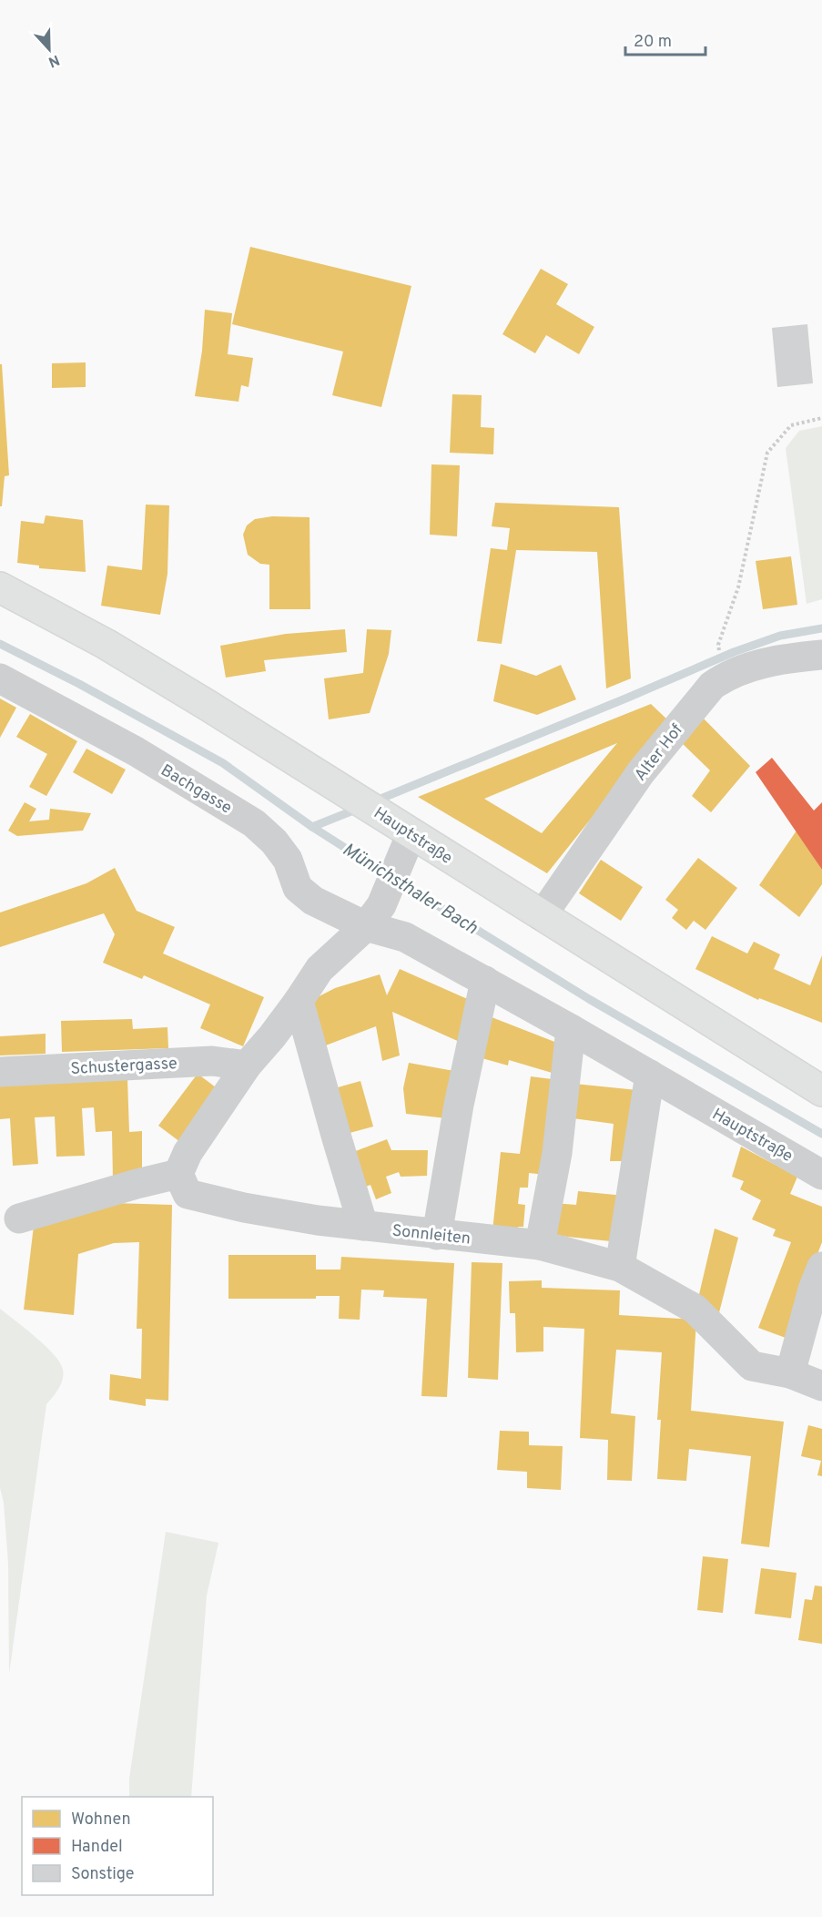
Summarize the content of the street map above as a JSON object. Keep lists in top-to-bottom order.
{
  "streets": {
    "street": [
      "Alter Hof",
      "Bachgasse",
      "Hauptstraße",
      "Schustergasse",
      "Sonnleiten"
    ]
  },
  "crossings": [
    ["Alter Hof", "Hauptstraße"],
    ["Bachgasse", "Hauptstraße"]
  ],
  "water": ["Münichsthaler Bach"],
  "legend": ["Wohnen", "Handel", "Sonstige"],
  "scale_bar": "20 m",
  "north": "bottom"
}
